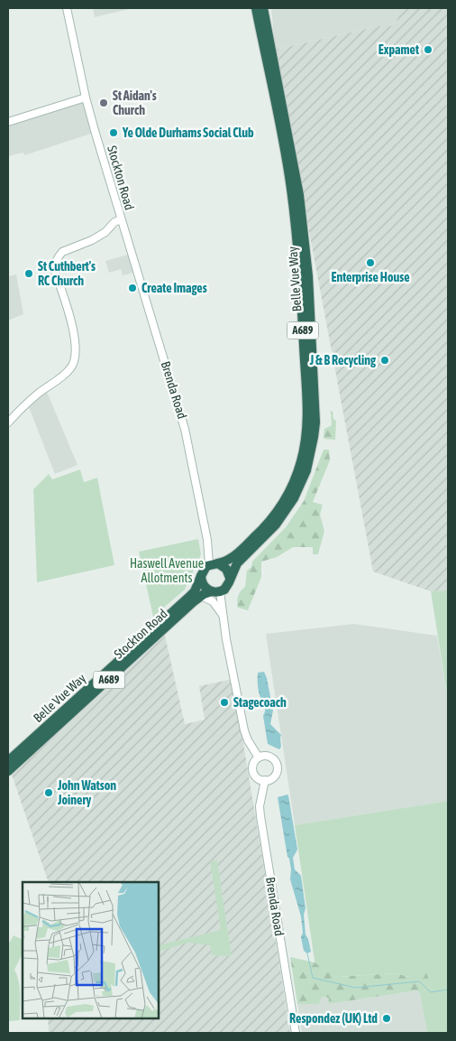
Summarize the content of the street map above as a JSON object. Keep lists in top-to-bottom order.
{
  "streets": {
    "highway": ["Stockton Road", "Belle Vue Way", "A689"],
    "main road": ["Brenda Road"]
  },
  "crossings": [
    ["Stockton Road", "Belle Vue Way"],
    ["Stockton Road", "A689"],
    ["Stockton Road", "Brenda Road"],
    ["Belle Vue Way", "A689"],
    ["Belle Vue Way", "Brenda Road"],
    ["A689", "Brenda Road"]
  ],
  "parks": ["Haswell Avenue Allotments"],
  "places": [
    "Expamet",
    "St Aidan's Church",
    "Ye Olde Durhams Social Club",
    "Enterprise House",
    "St Cuthbert's RC Church",
    "Create Images",
    "J & B Recycling",
    "Stagecoach",
    "John Watson Joinery",
    "Respondez (UK) Ltd"
  ]
}
